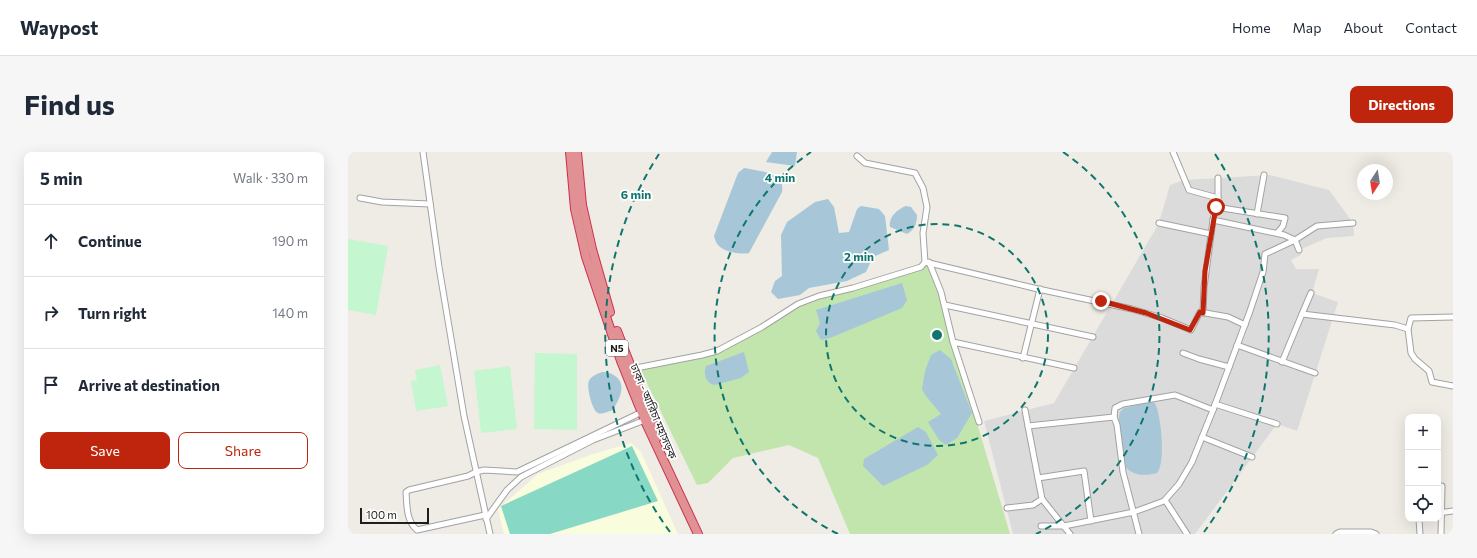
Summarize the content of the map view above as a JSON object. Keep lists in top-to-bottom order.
{
  "streets": {
    "highway": ["N5", "ঢাকা - আরিচা মহাসড়ক"]
  },
  "scale_bar": "100 m",
  "north": "bottom",
  "page": {
    "header": "Waypost",
    "nav": [
      "Home",
      "Map",
      "About",
      "Contact"
    ],
    "buttons": [
      "Directions",
      ["Save", "Share"]
    ],
    "title": "Find us",
    "heading": ["5 min", "Walk · 330 m"],
    "list": [
      ["Continue", "190 m"],
      ["Turn right", "140 m"],
      "Arrive at destination"
    ],
    "map_buttons": ["+", "−"],
    "scale": "100 m"
  },
  "rings": ["4 min", "6 min", "2 min"]
}
